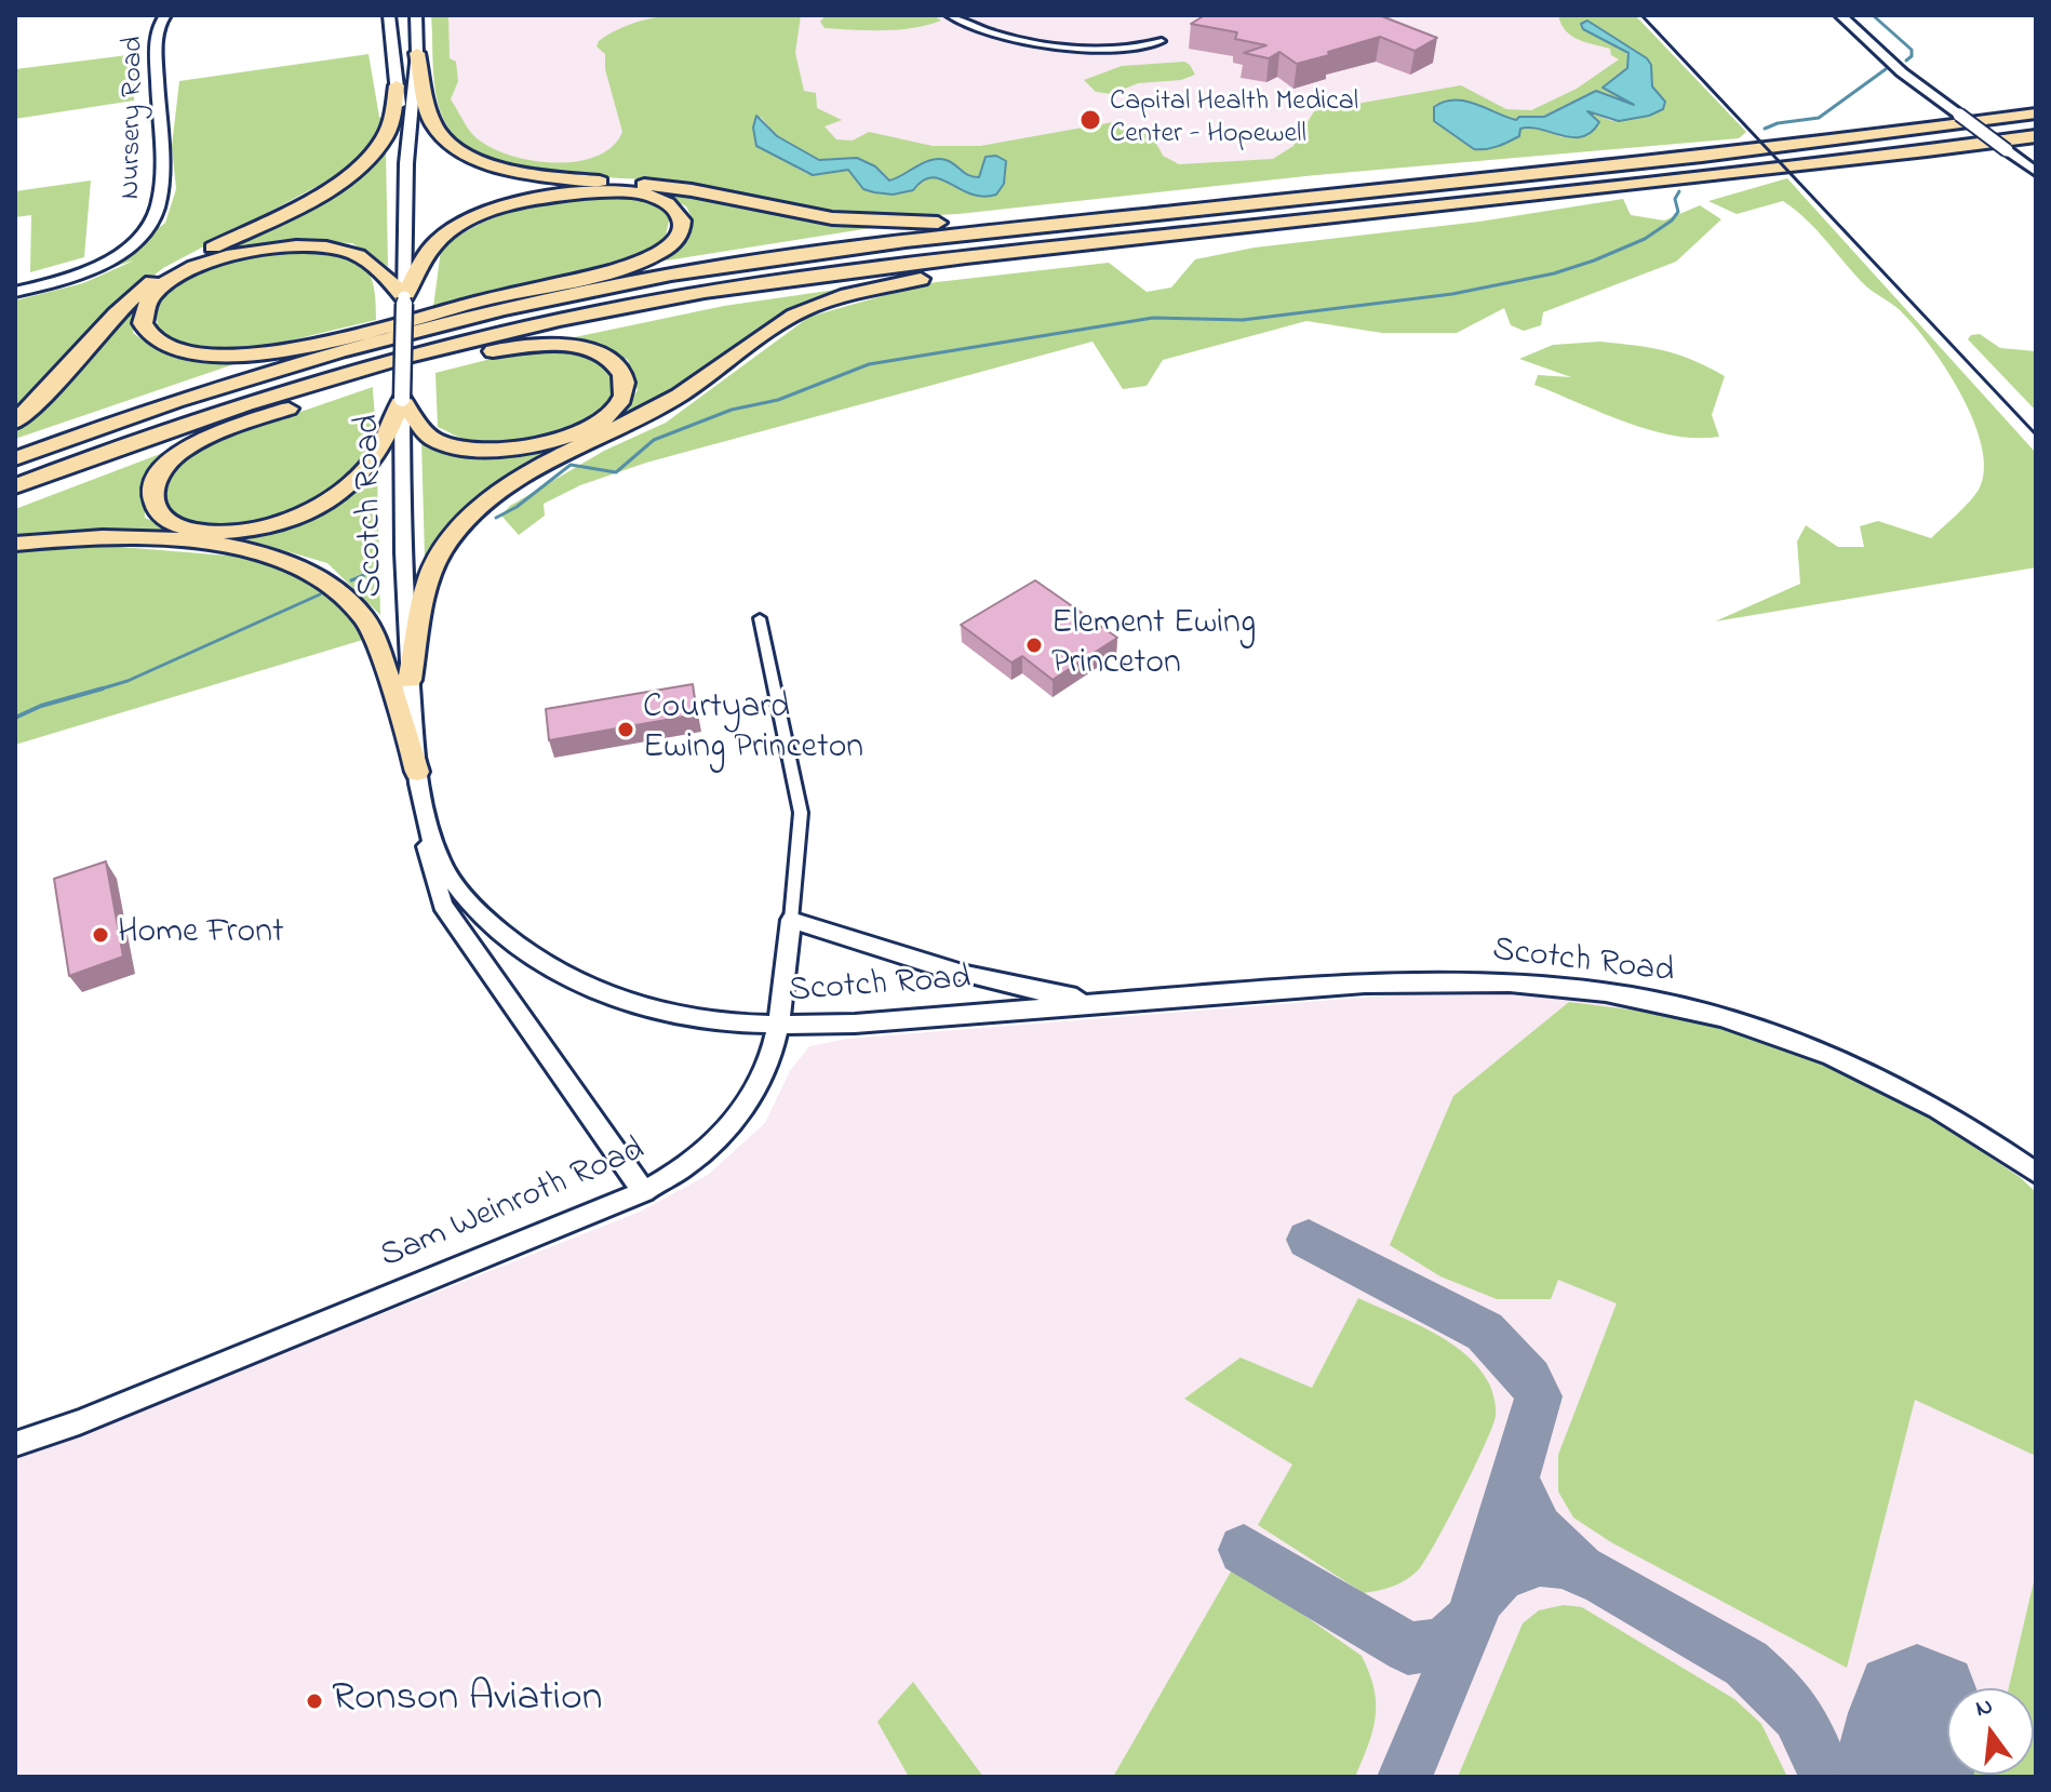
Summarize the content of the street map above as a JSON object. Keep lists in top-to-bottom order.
{
  "streets": {
    "main road": ["Nursery Road", "Scotch Road", "Sam Weinroth Road"]
  },
  "crossings": [
    ["Scotch Road", "Sam Weinroth Road"]
  ],
  "places": [
    "Capital Health Medical Center - Hopewell",
    "Element Ewing Princeton",
    "Courtyard Ewing Princeton",
    "Home Front",
    "Ronson Aviation"
  ],
  "north": "top"
}
